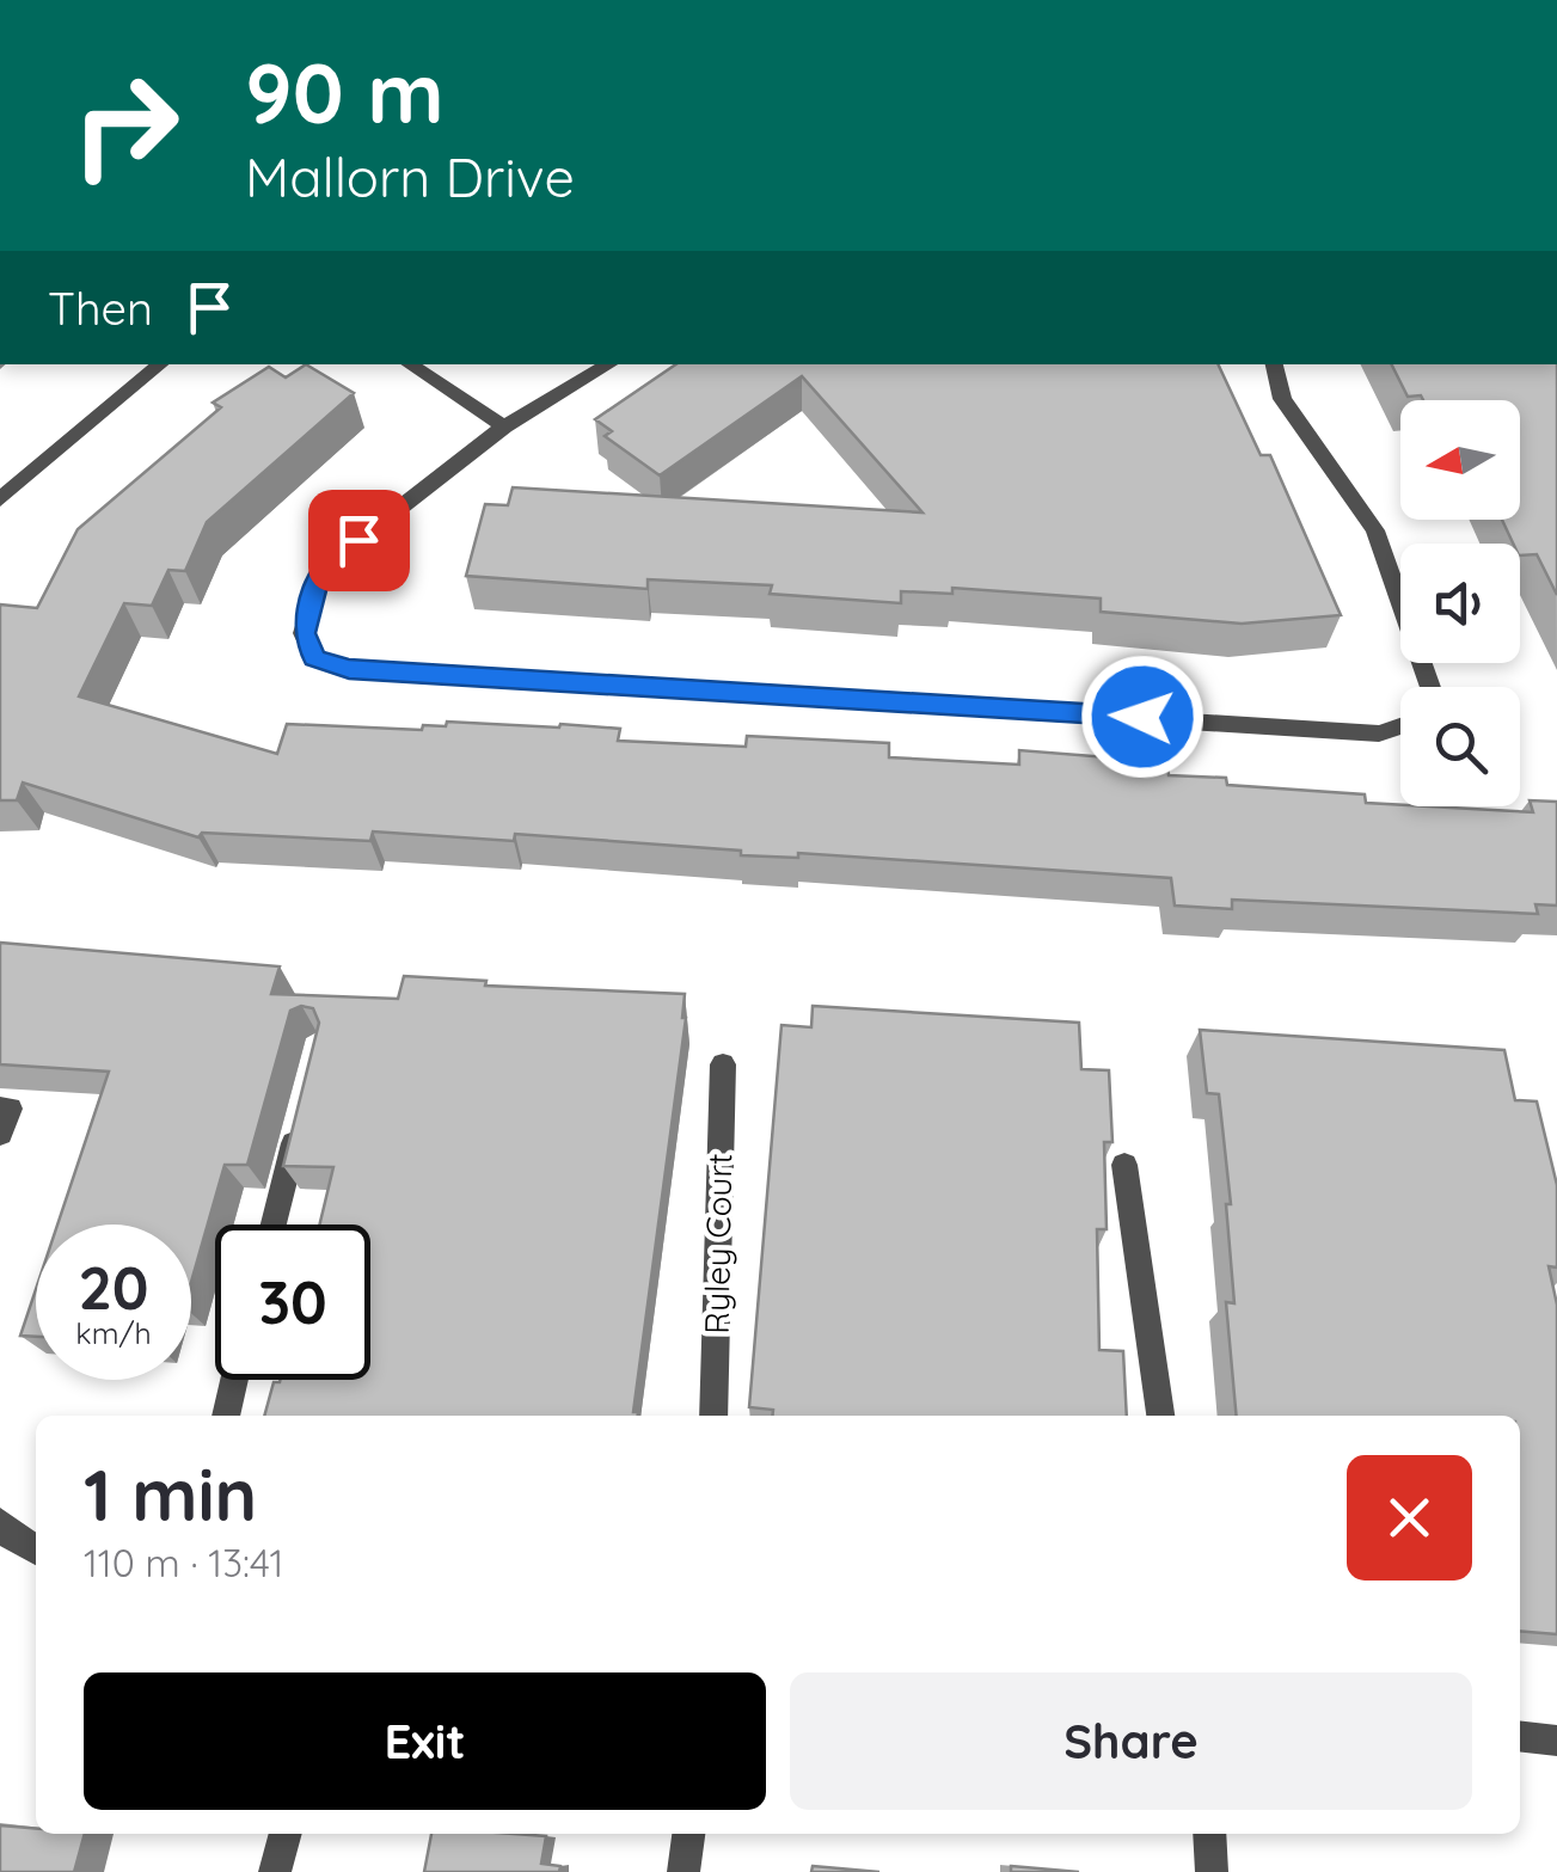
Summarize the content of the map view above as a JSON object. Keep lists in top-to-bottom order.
{
  "streets": {
    "street": ["Ryley Court"]
  },
  "north": "left",
  "page": {
    "turn": ["90 m", "Mallorn Drive"],
    "then": "Then",
    "speed": "20 km/h",
    "limit": "30",
    "heading": ["1 min", "110 m · 13:41"],
    "buttons": ["Exit", "Share"]
  }
}
